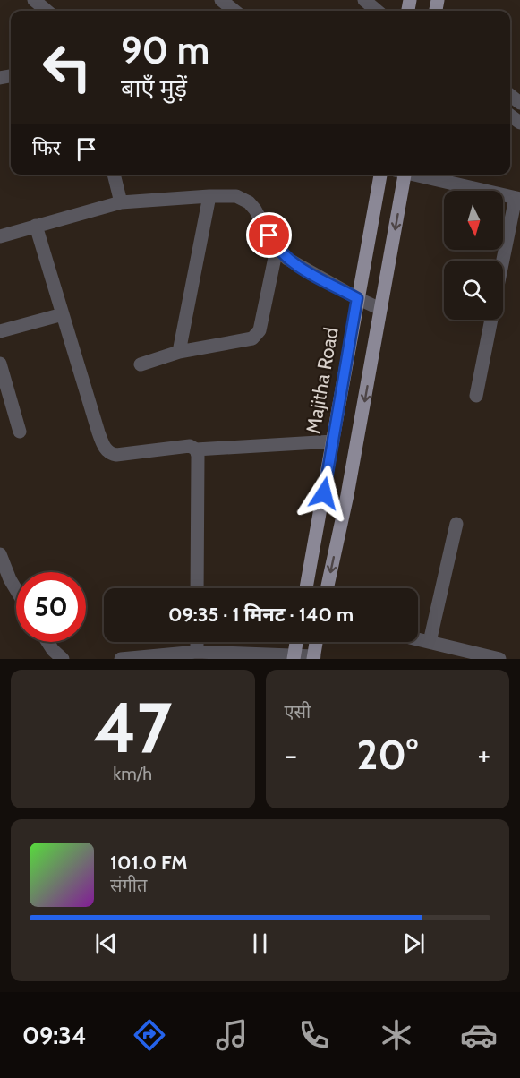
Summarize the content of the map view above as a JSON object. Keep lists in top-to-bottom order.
{
  "streets": {
    "main road": ["Majitha Road"]
  },
  "north": "bottom",
  "page": {
    "turn": ["90 m", "बाएँ मुड़ें"],
    "then": "फिर",
    "limit": "50",
    "trip": "09:35 · 1 मिनट · 140 m",
    "tile": [
      ["47", "km/h"],
      "एसी"
    ],
    "heat": ["−", "20°", "+"],
    "song": ["101.0 FM", "संगीत"],
    "tabs": "09:34"
  }
}
